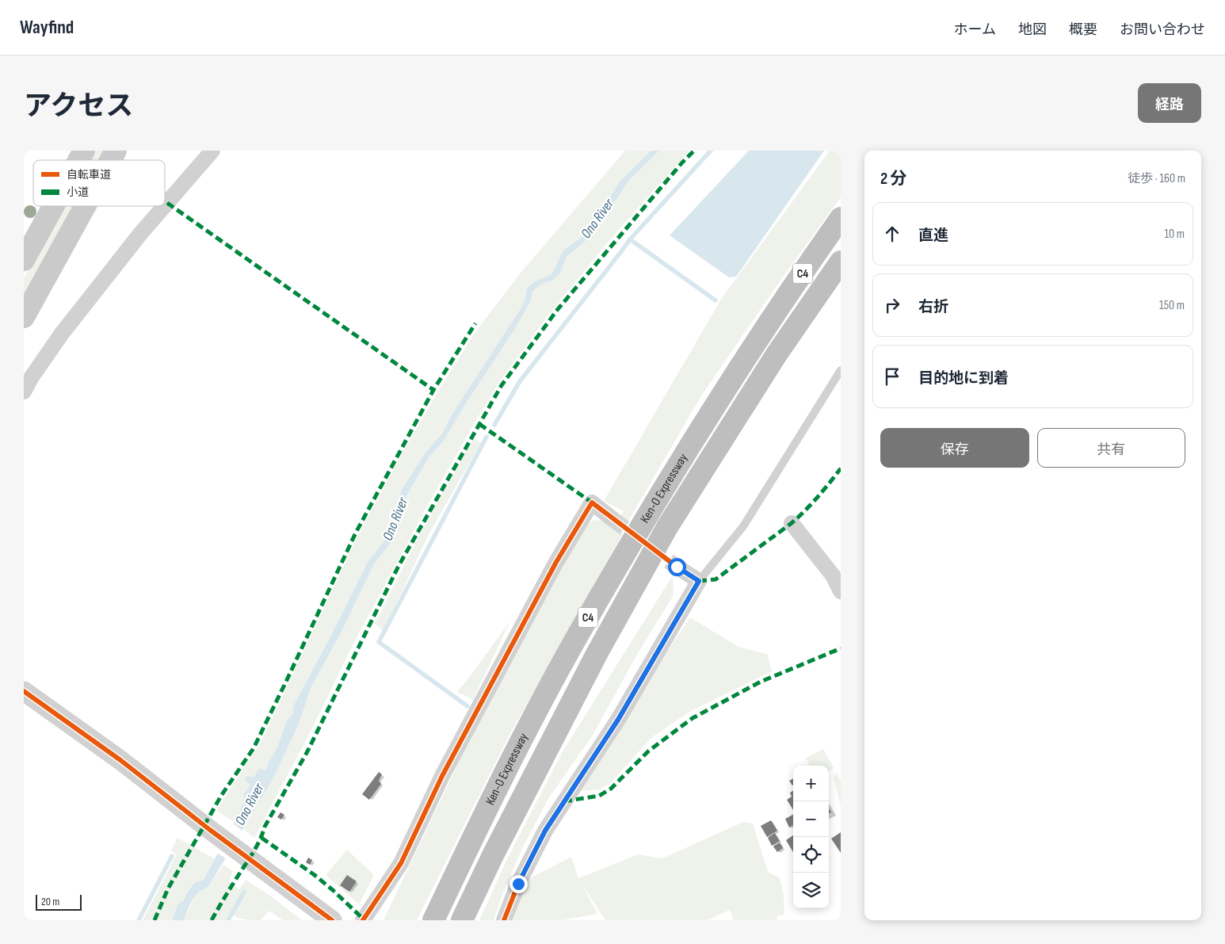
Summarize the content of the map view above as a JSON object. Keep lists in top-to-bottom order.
{
  "streets": {
    "highway": ["C4", "Ken-O Expressway"]
  },
  "water": ["Ono River"],
  "legend": ["自転車道", "小道"],
  "scale_bar": "20 m",
  "page": {
    "header": "Wayfind",
    "nav": [
      "ホーム",
      "地図",
      "概要",
      "お問い合わせ"
    ],
    "title": "アクセス",
    "buttons": [
      "経路",
      ["保存", "共有"]
    ],
    "heading": ["2 分", "徒歩 · 160 m"],
    "list": [
      ["直進", "10 m"],
      ["右折", "150 m"],
      "目的地に到着"
    ],
    "map_buttons": ["+", "−"],
    "scale": "20 m"
  }
}
